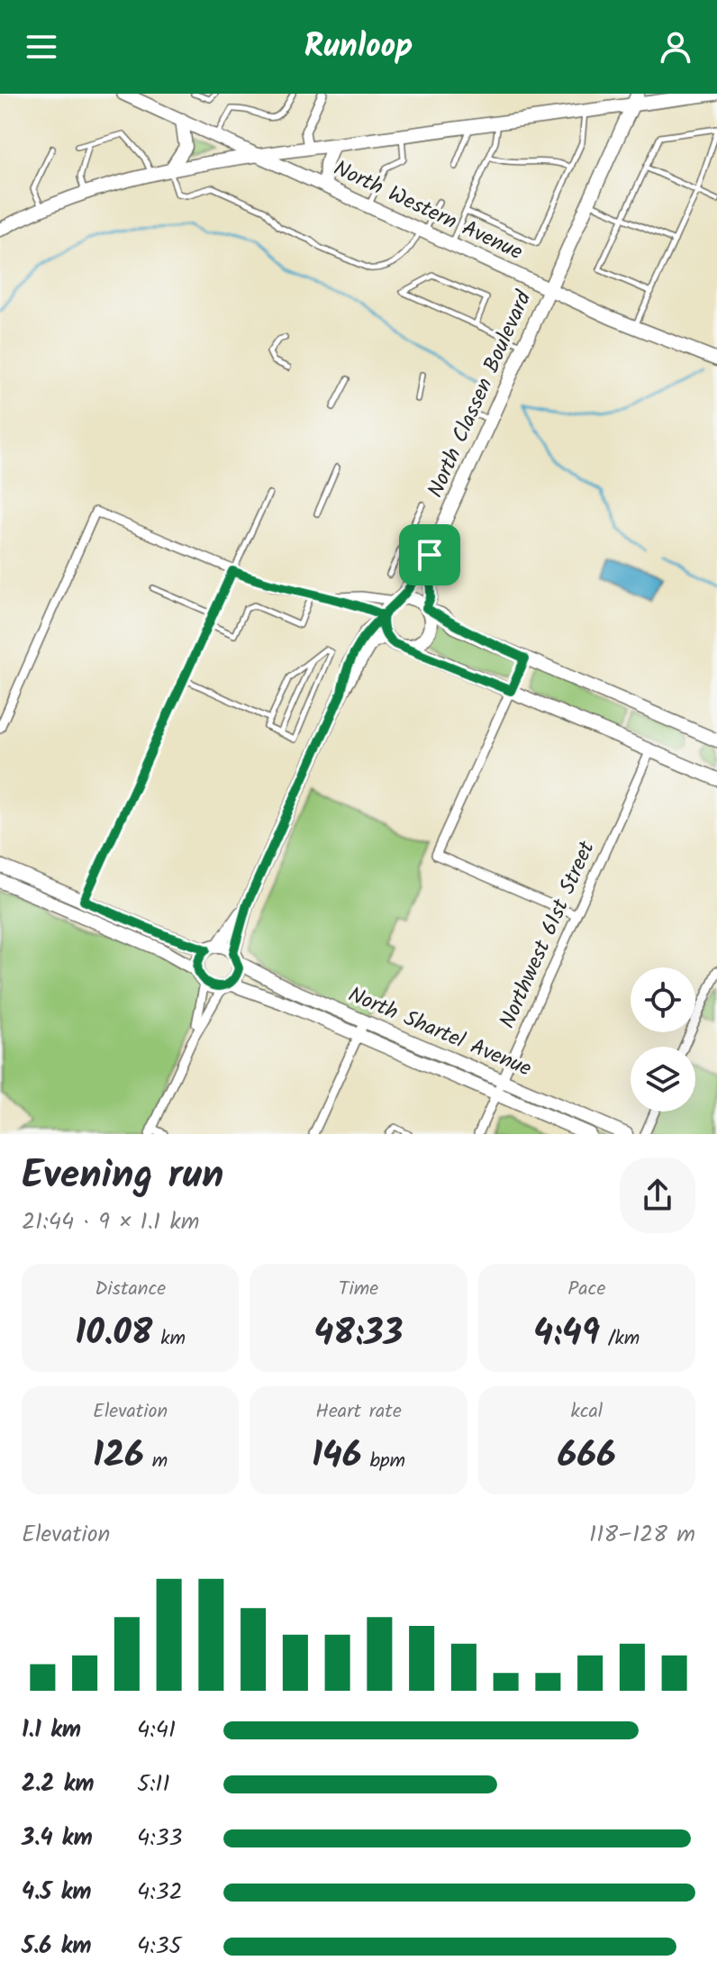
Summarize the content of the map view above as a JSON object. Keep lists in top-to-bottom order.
{
  "streets": {
    "main road": ["North Western Avenue", "North Classen Boulevard", "North Shartel Avenue"],
    "street": ["Northwest 61st Street"]
  },
  "crossings": [
    ["North Western Avenue", "North Classen Boulevard"],
    ["Northwest 61st Street", "North Shartel Avenue"]
  ],
  "page": {
    "header": "Runloop",
    "heading": ["Evening run", "21:44 · 9 × 1.1 km"],
    "stats": [
      ["Distance", "10.08 km"],
      ["Time", "48:33"],
      ["Pace", "4:49 /km"],
      ["Elevation", "126 m"],
      ["Heart rate", "146 bpm"],
      ["kcal", "666"]
    ],
    "chart": ["Elevation", "118–128 m"],
    "list": [
      {
        "name": "1.1 km",
        "note": "4:41"
      },
      {
        "name": "2.2 km",
        "note": "5:11"
      },
      {
        "name": "3.4 km",
        "note": "4:33"
      },
      {
        "name": "4.5 km",
        "note": "4:32"
      },
      {
        "name": "5.6 km",
        "note": "4:35"
      }
    ]
  }
}
